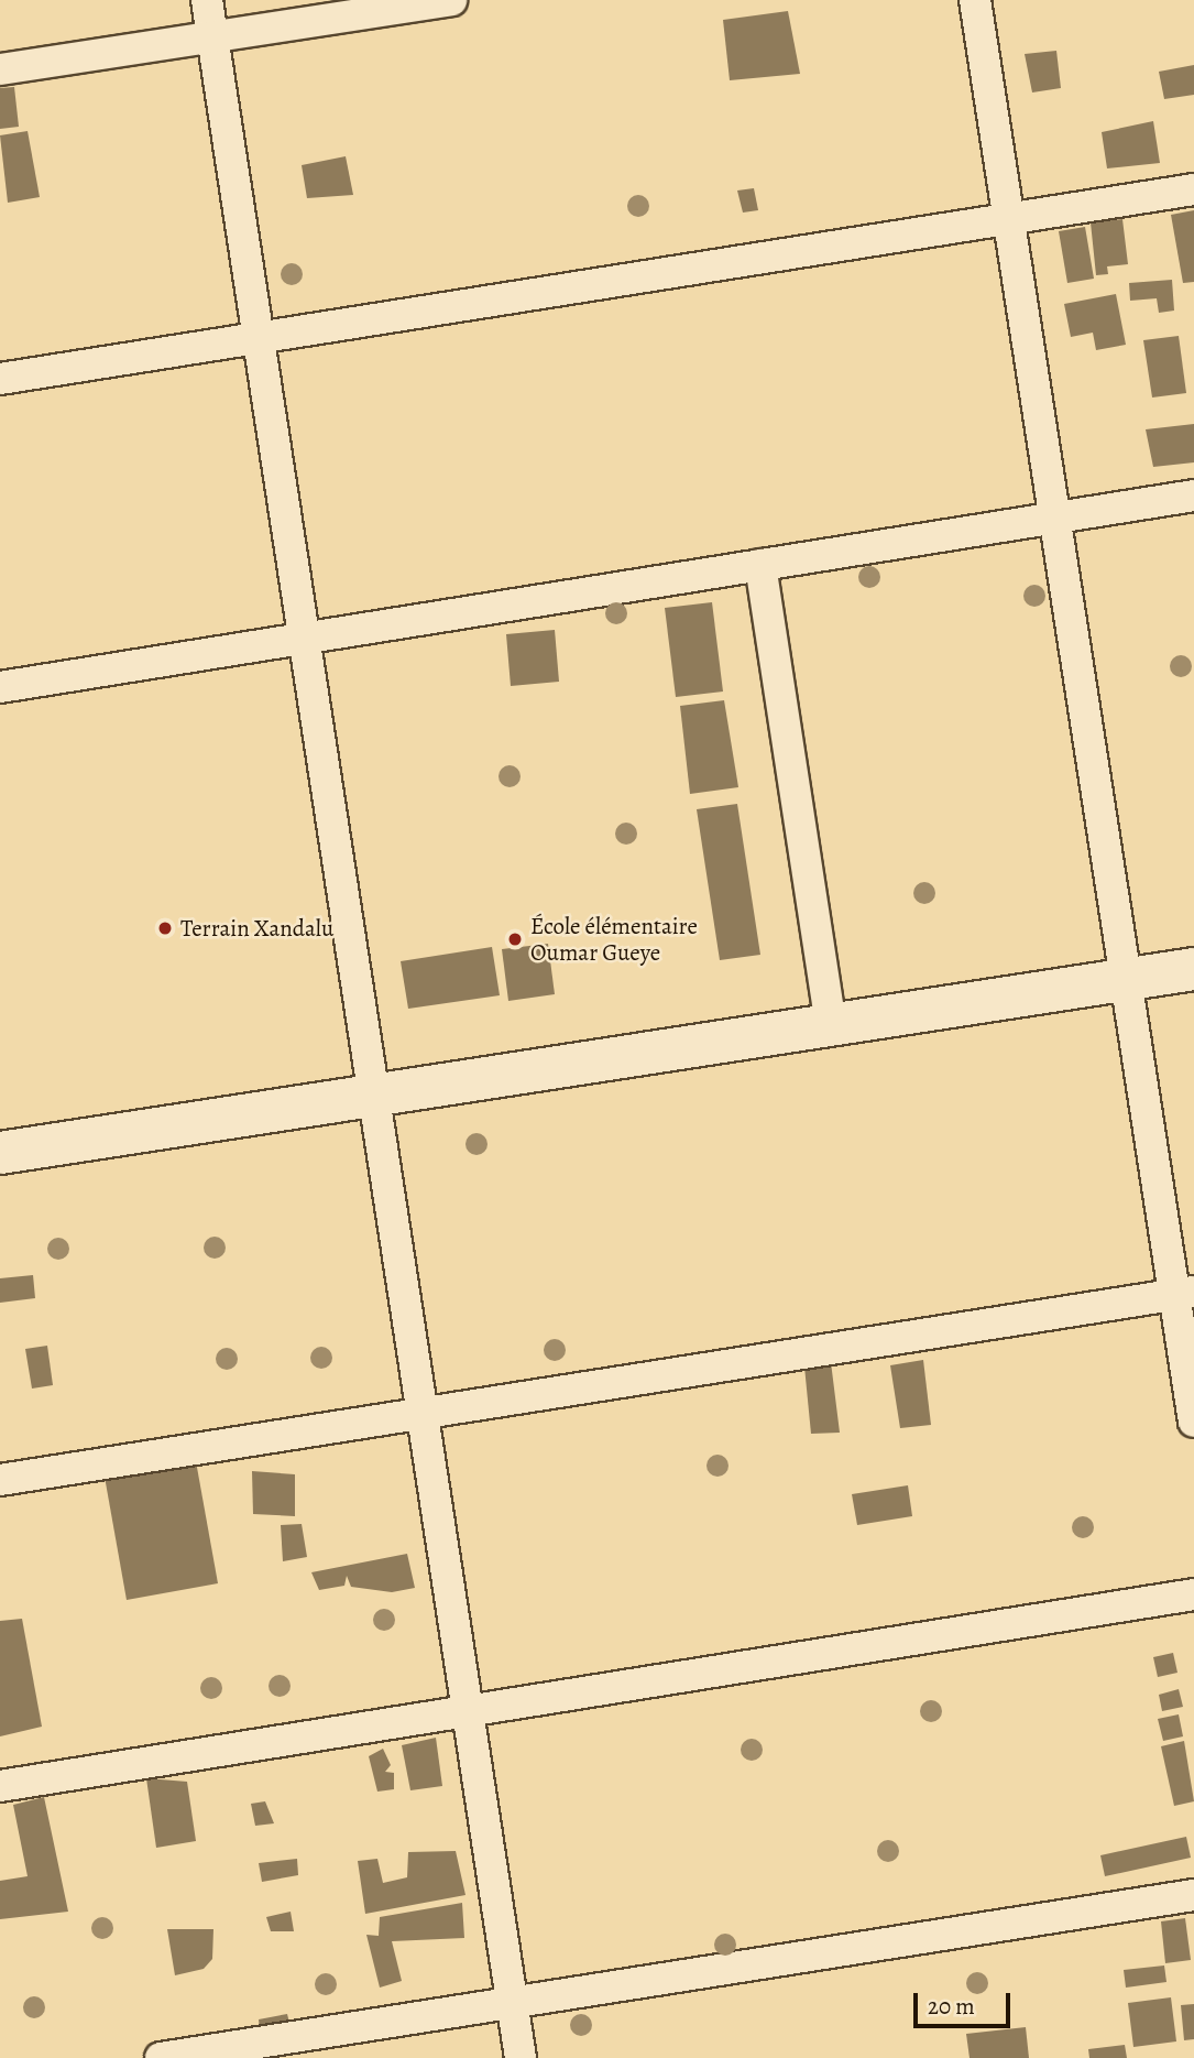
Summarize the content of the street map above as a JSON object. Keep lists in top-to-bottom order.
{
  "places": ["Terrain Xandalu", "École élémentaire Oumar Gueye"],
  "scale_bar": "20 m"
}
